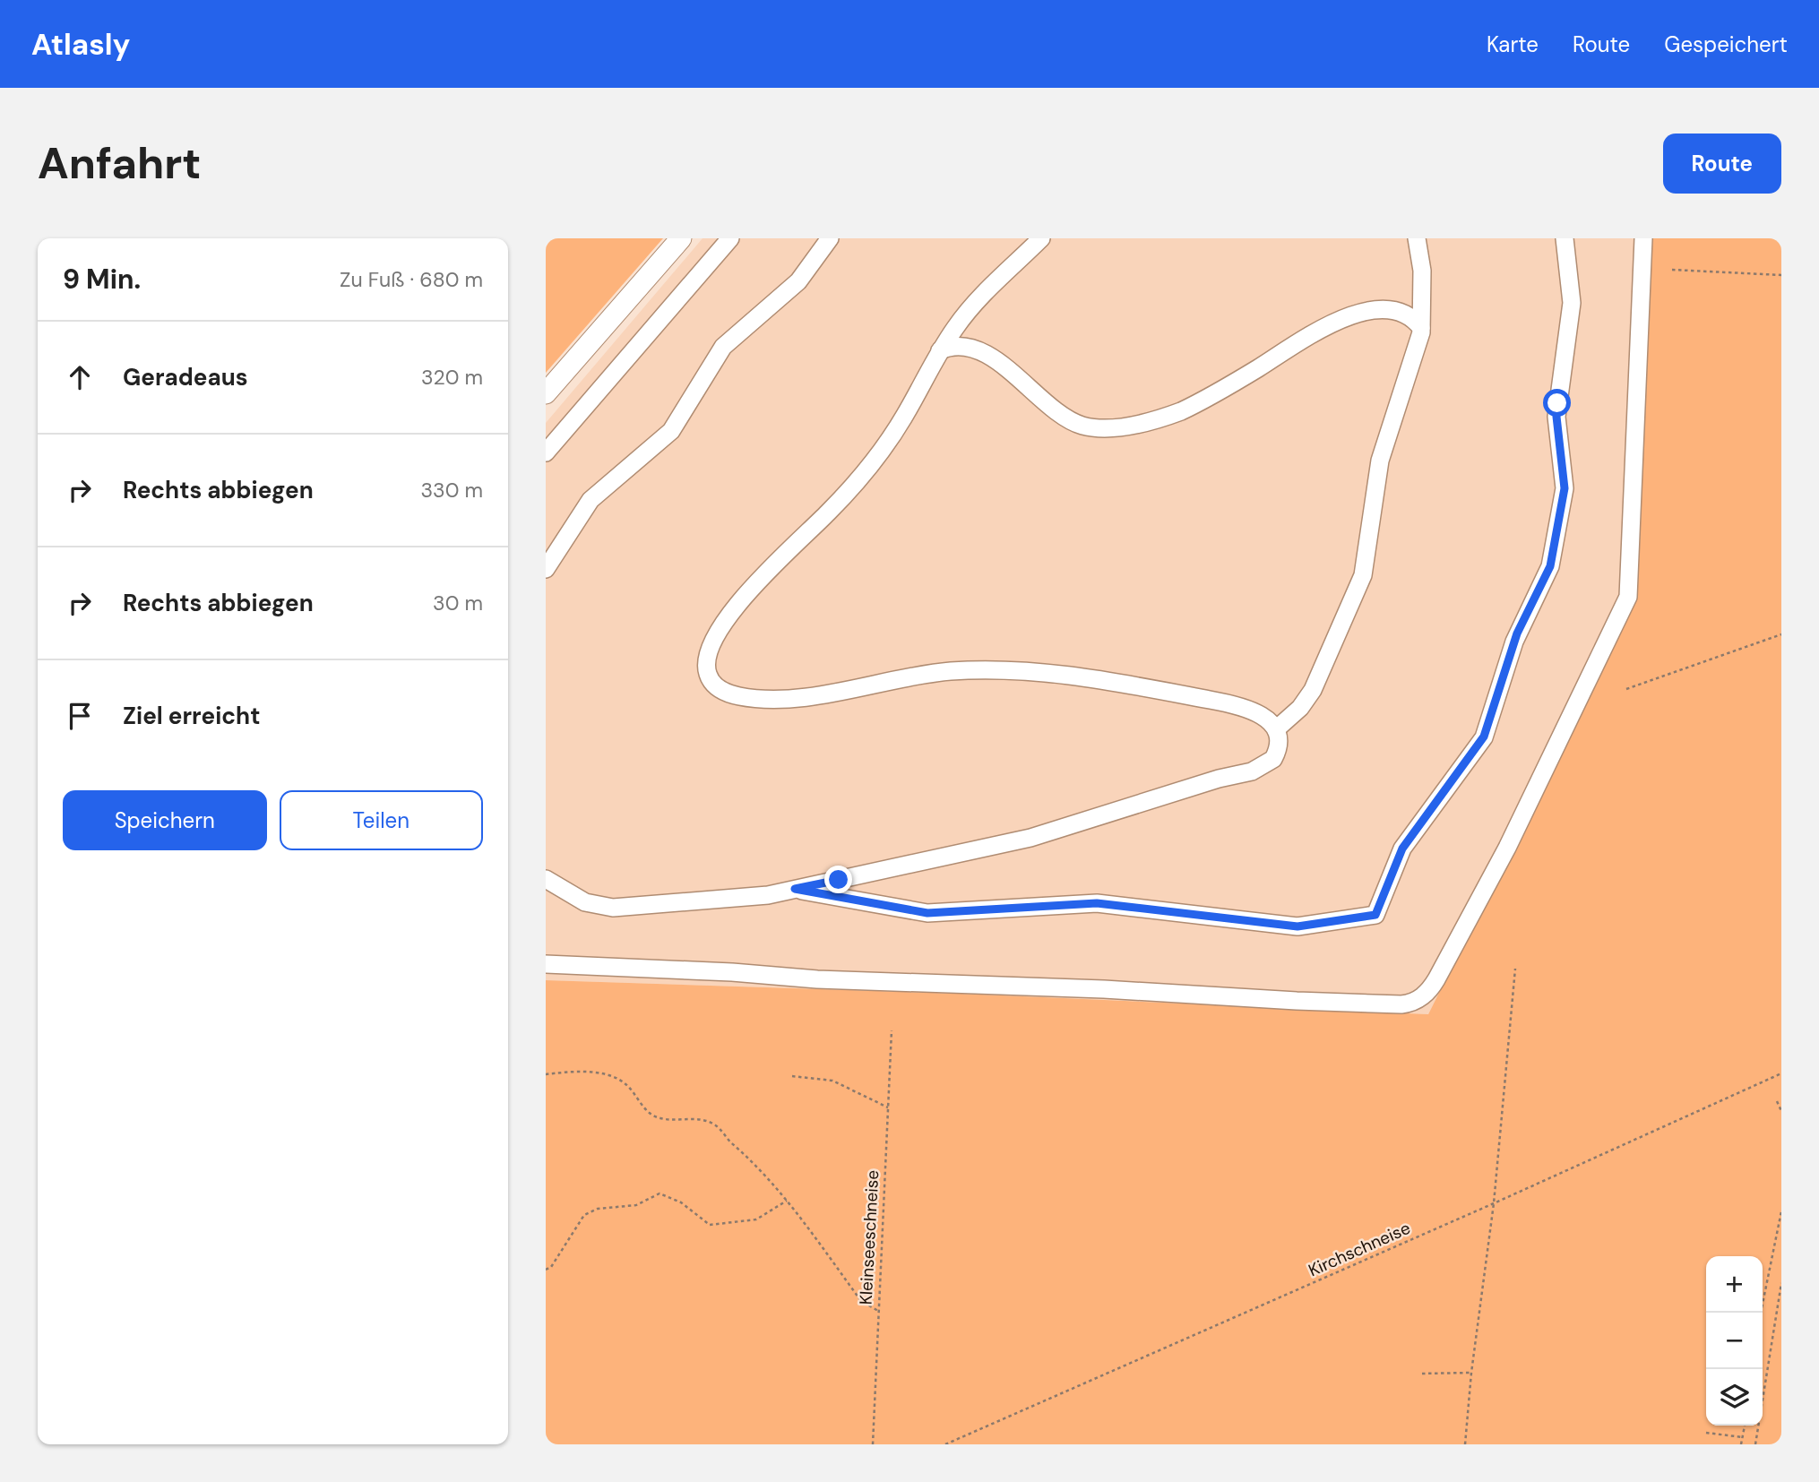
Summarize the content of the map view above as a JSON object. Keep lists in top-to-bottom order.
{
  "streets": {
    "path": ["Kleinseeschneise", "Kirchschneise"]
  },
  "page": {
    "header": "Atlasly",
    "nav": ["Karte", "Route", "Gespeichert"],
    "buttons": [
      "Route",
      ["Speichern", "Teilen"]
    ],
    "title": "Anfahrt",
    "heading": ["9 Min.", "Zu Fuß · 680 m"],
    "list": [
      ["Geradeaus", "320 m"],
      ["Rechts abbiegen", "330 m"],
      ["Rechts abbiegen", "30 m"],
      "Ziel erreicht"
    ],
    "map_buttons": ["+", "−"]
  }
}
